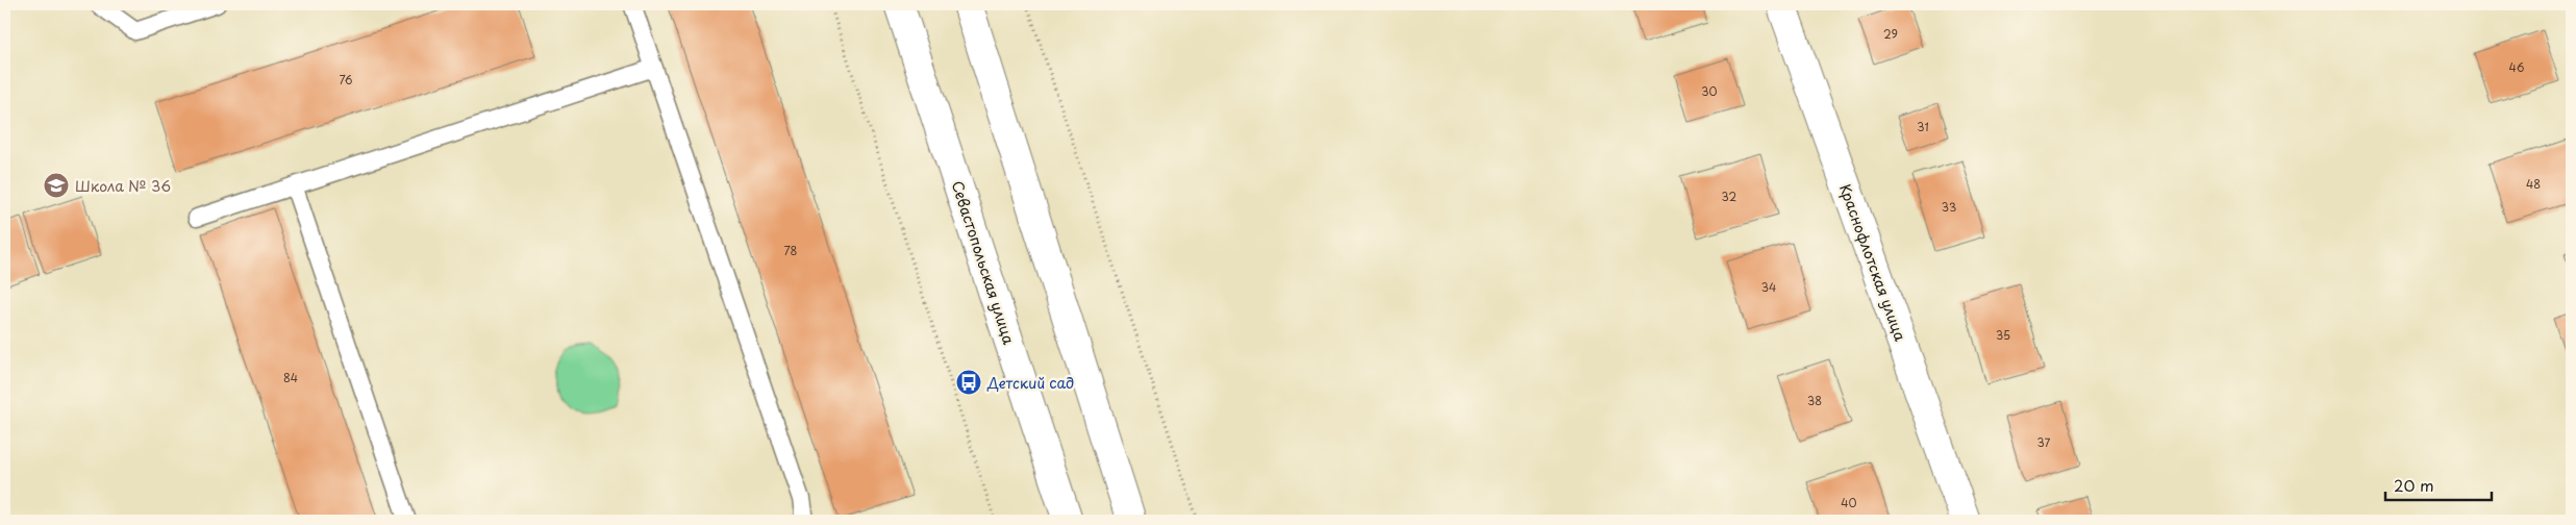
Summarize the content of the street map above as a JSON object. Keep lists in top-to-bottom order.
{
  "streets": {
    "street": ["Севастопольская улица", "Краснофлотская улица"]
  },
  "places": {
    "school or university": ["Школа № 36"],
    "bus stop": ["Детский сад"]
  },
  "house_numbers": [
    "29",
    "46",
    "76",
    "30",
    "31",
    "48",
    "32",
    "33",
    "78",
    "34",
    "35",
    "84",
    "38",
    "37",
    "40"
  ],
  "scale_bar": "20 m"
}
